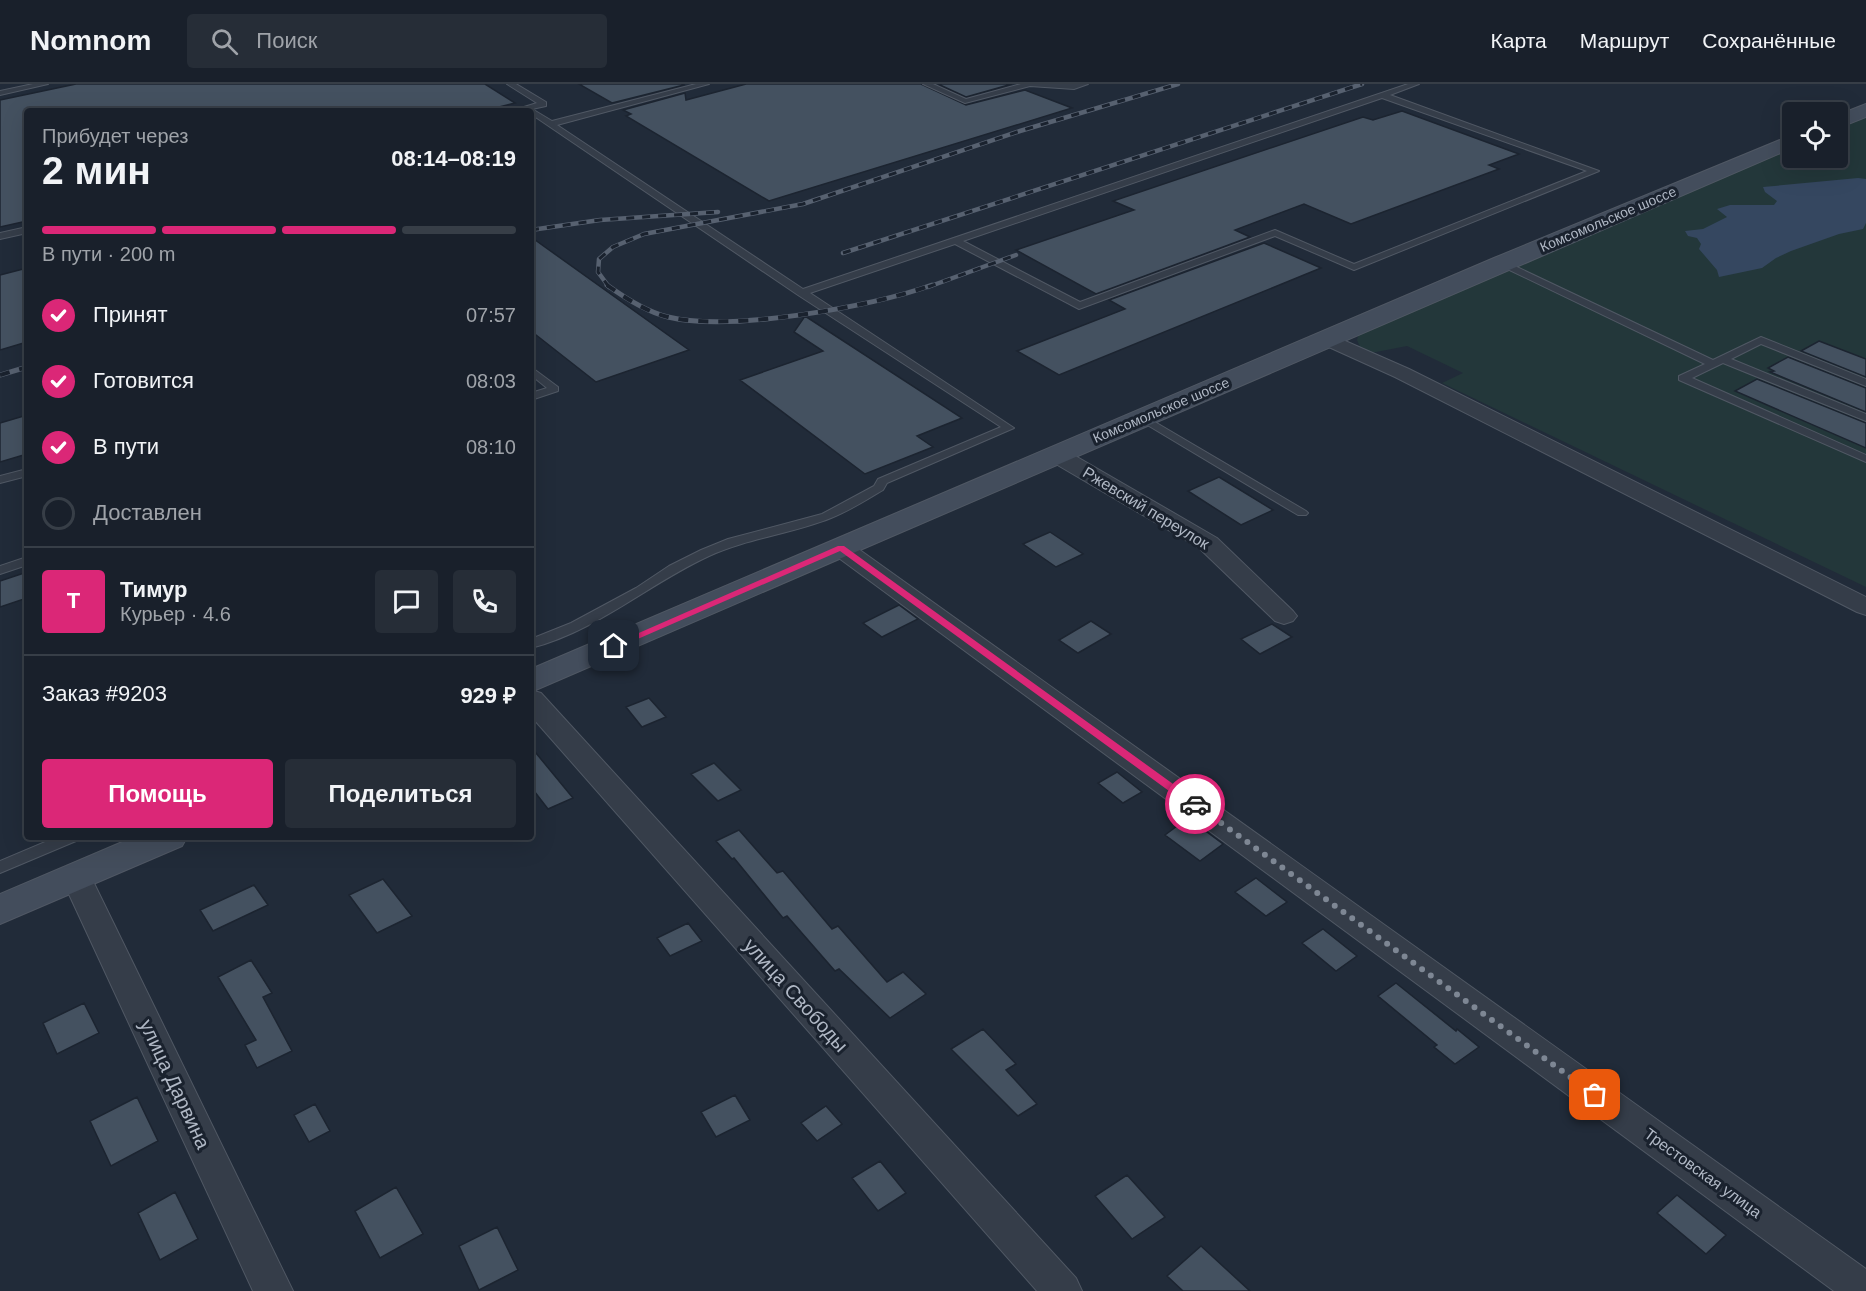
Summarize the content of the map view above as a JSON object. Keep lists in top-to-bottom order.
{
  "streets": {
    "main road": ["Комсомольское шоссе"],
    "street": [
      "Ржевский переулок",
      "улица Свободы",
      "улица Дарвина",
      "Трестовская улица"
    ]
  },
  "crossings": [
    ["Комсомольское шоссе", "Ржевский переулок"],
    ["Комсомольское шоссе", "Трестовская улица"]
  ],
  "page": {
    "header": "Nomnom",
    "search": "Поиск",
    "nav": ["Карта", "Маршрут", "Сохранённые"],
    "heading": ["2 мин", "Прибудет через", "08:14–08:19"],
    "panel": [
      "Тимур",
      "Курьер · 4.6",
      "Заказ #9203",
      "929 ₽"
    ],
    "bar": "В пути · 200 m",
    "list": [
      ["Принят", "07:57"],
      ["Готовится", "08:03"],
      ["В пути", "08:10"],
      "Доставлен"
    ],
    "round": "Т",
    "buttons": ["Помощь", "Поделиться"]
  }
}
